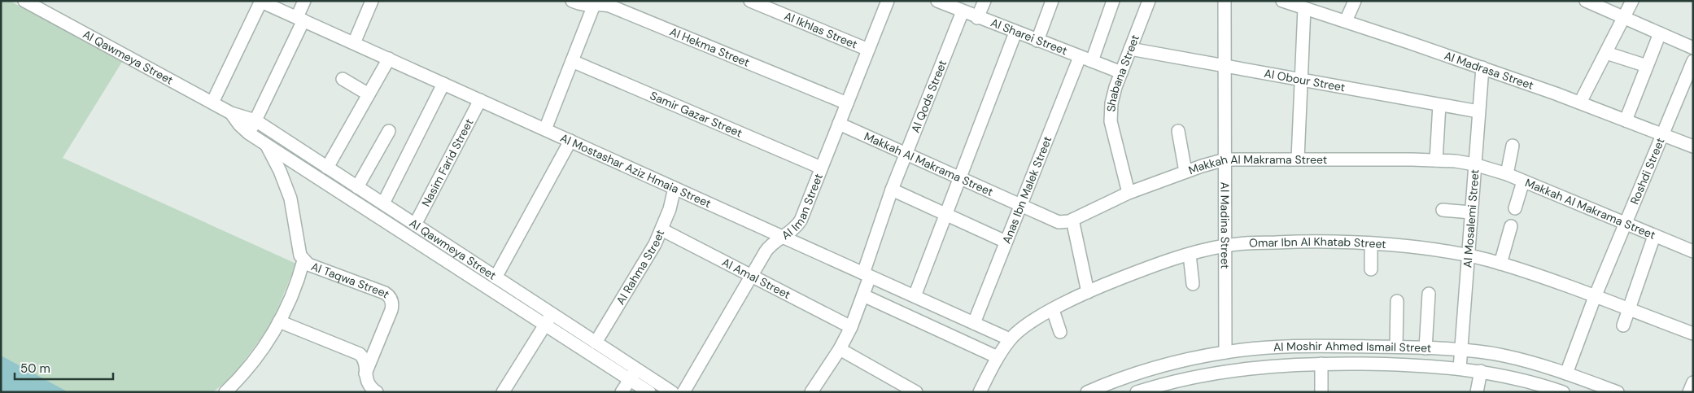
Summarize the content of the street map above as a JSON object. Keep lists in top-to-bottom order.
{
  "streets": {
    "street": [
      "Al Ikhlas Street",
      "Al Sharei Street",
      "Al Hekma Street",
      "Al Qawmeya Street",
      "Al Madrasa Street",
      "Shabana Street",
      "Al Obour Street",
      "Al Qods Street",
      "Samir Gazar Street",
      "Nasim Farid Street",
      "Makkah Al Makrama Street",
      "Al Mostashar Aziz Hmaia Street",
      "Roshdi Street",
      "Anas Ibn Malek Street",
      "Al Iman Street",
      "Al Mosalemi Street",
      "Al Madina Street",
      "Omar Ibn Al Khatab Street",
      "Al Rahma Street",
      "Al Amal Street",
      "Al Taqwa Street",
      "Al Moshir Ahmed Ismail Street"
    ]
  },
  "crossings": [
    ["Al Ikhlas Street", "Al Iman Street"],
    ["Al Sharei Street", "Shabana Street"],
    ["Al Sharei Street", "Al Qods Street"],
    ["Al Sharei Street", "Anas Ibn Malek Street"],
    ["Al Hekma Street", "Al Iman Street"],
    ["Al Qawmeya Street", "Nasim Farid Street"],
    ["Al Qawmeya Street", "Al Rahma Street"],
    ["Al Qawmeya Street", "Al Taqwa Street"],
    ["Al Madrasa Street", "Roshdi Street"],
    ["Al Madrasa Street", "Al Mosalemi Street"],
    ["Shabana Street", "Al Obour Street"],
    ["Shabana Street", "Makkah Al Makrama Street"],
    ["Al Obour Street", "Al Mosalemi Street"],
    ["Al Obour Street", "Al Madina Street"],
    ["Al Qods Street", "Makkah Al Makrama Street"],
    ["Al Qods Street", "Al Mostashar Aziz Hmaia Street"],
    ["Al Qods Street", "Al Amal Street"],
    ["Samir Gazar Street", "Al Iman Street"],
    ["Nasim Farid Street", "Al Mostashar Aziz Hmaia Street"],
    ["Makkah Al Makrama Street", "Roshdi Street"],
    ["Makkah Al Makrama Street", "Anas Ibn Malek Street"],
    ["Makkah Al Makrama Street", "Al Iman Street"],
    ["Makkah Al Makrama Street", "Al Mosalemi Street"],
    ["Makkah Al Makrama Street", "Al Madina Street"],
    ["Al Mostashar Aziz Hmaia Street", "Anas Ibn Malek Street"],
    ["Al Mostashar Aziz Hmaia Street", "Al Iman Street"],
    ["Al Mostashar Aziz Hmaia Street", "Omar Ibn Al Khatab Street"],
    ["Al Mostashar Aziz Hmaia Street", "Al Rahma Street"],
    ["Roshdi Street", "Omar Ibn Al Khatab Street"],
    ["Roshdi Street", "Al Moshir Ahmed Ismail Street"],
    ["Al Iman Street", "Al Amal Street"],
    ["Al Mosalemi Street", "Omar Ibn Al Khatab Street"],
    ["Al Mosalemi Street", "Al Moshir Ahmed Ismail Street"],
    ["Al Madina Street", "Omar Ibn Al Khatab Street"],
    ["Al Madina Street", "Al Moshir Ahmed Ismail Street"],
    ["Al Rahma Street", "Al Amal Street"]
  ],
  "scale_bar": "50 m"
}
